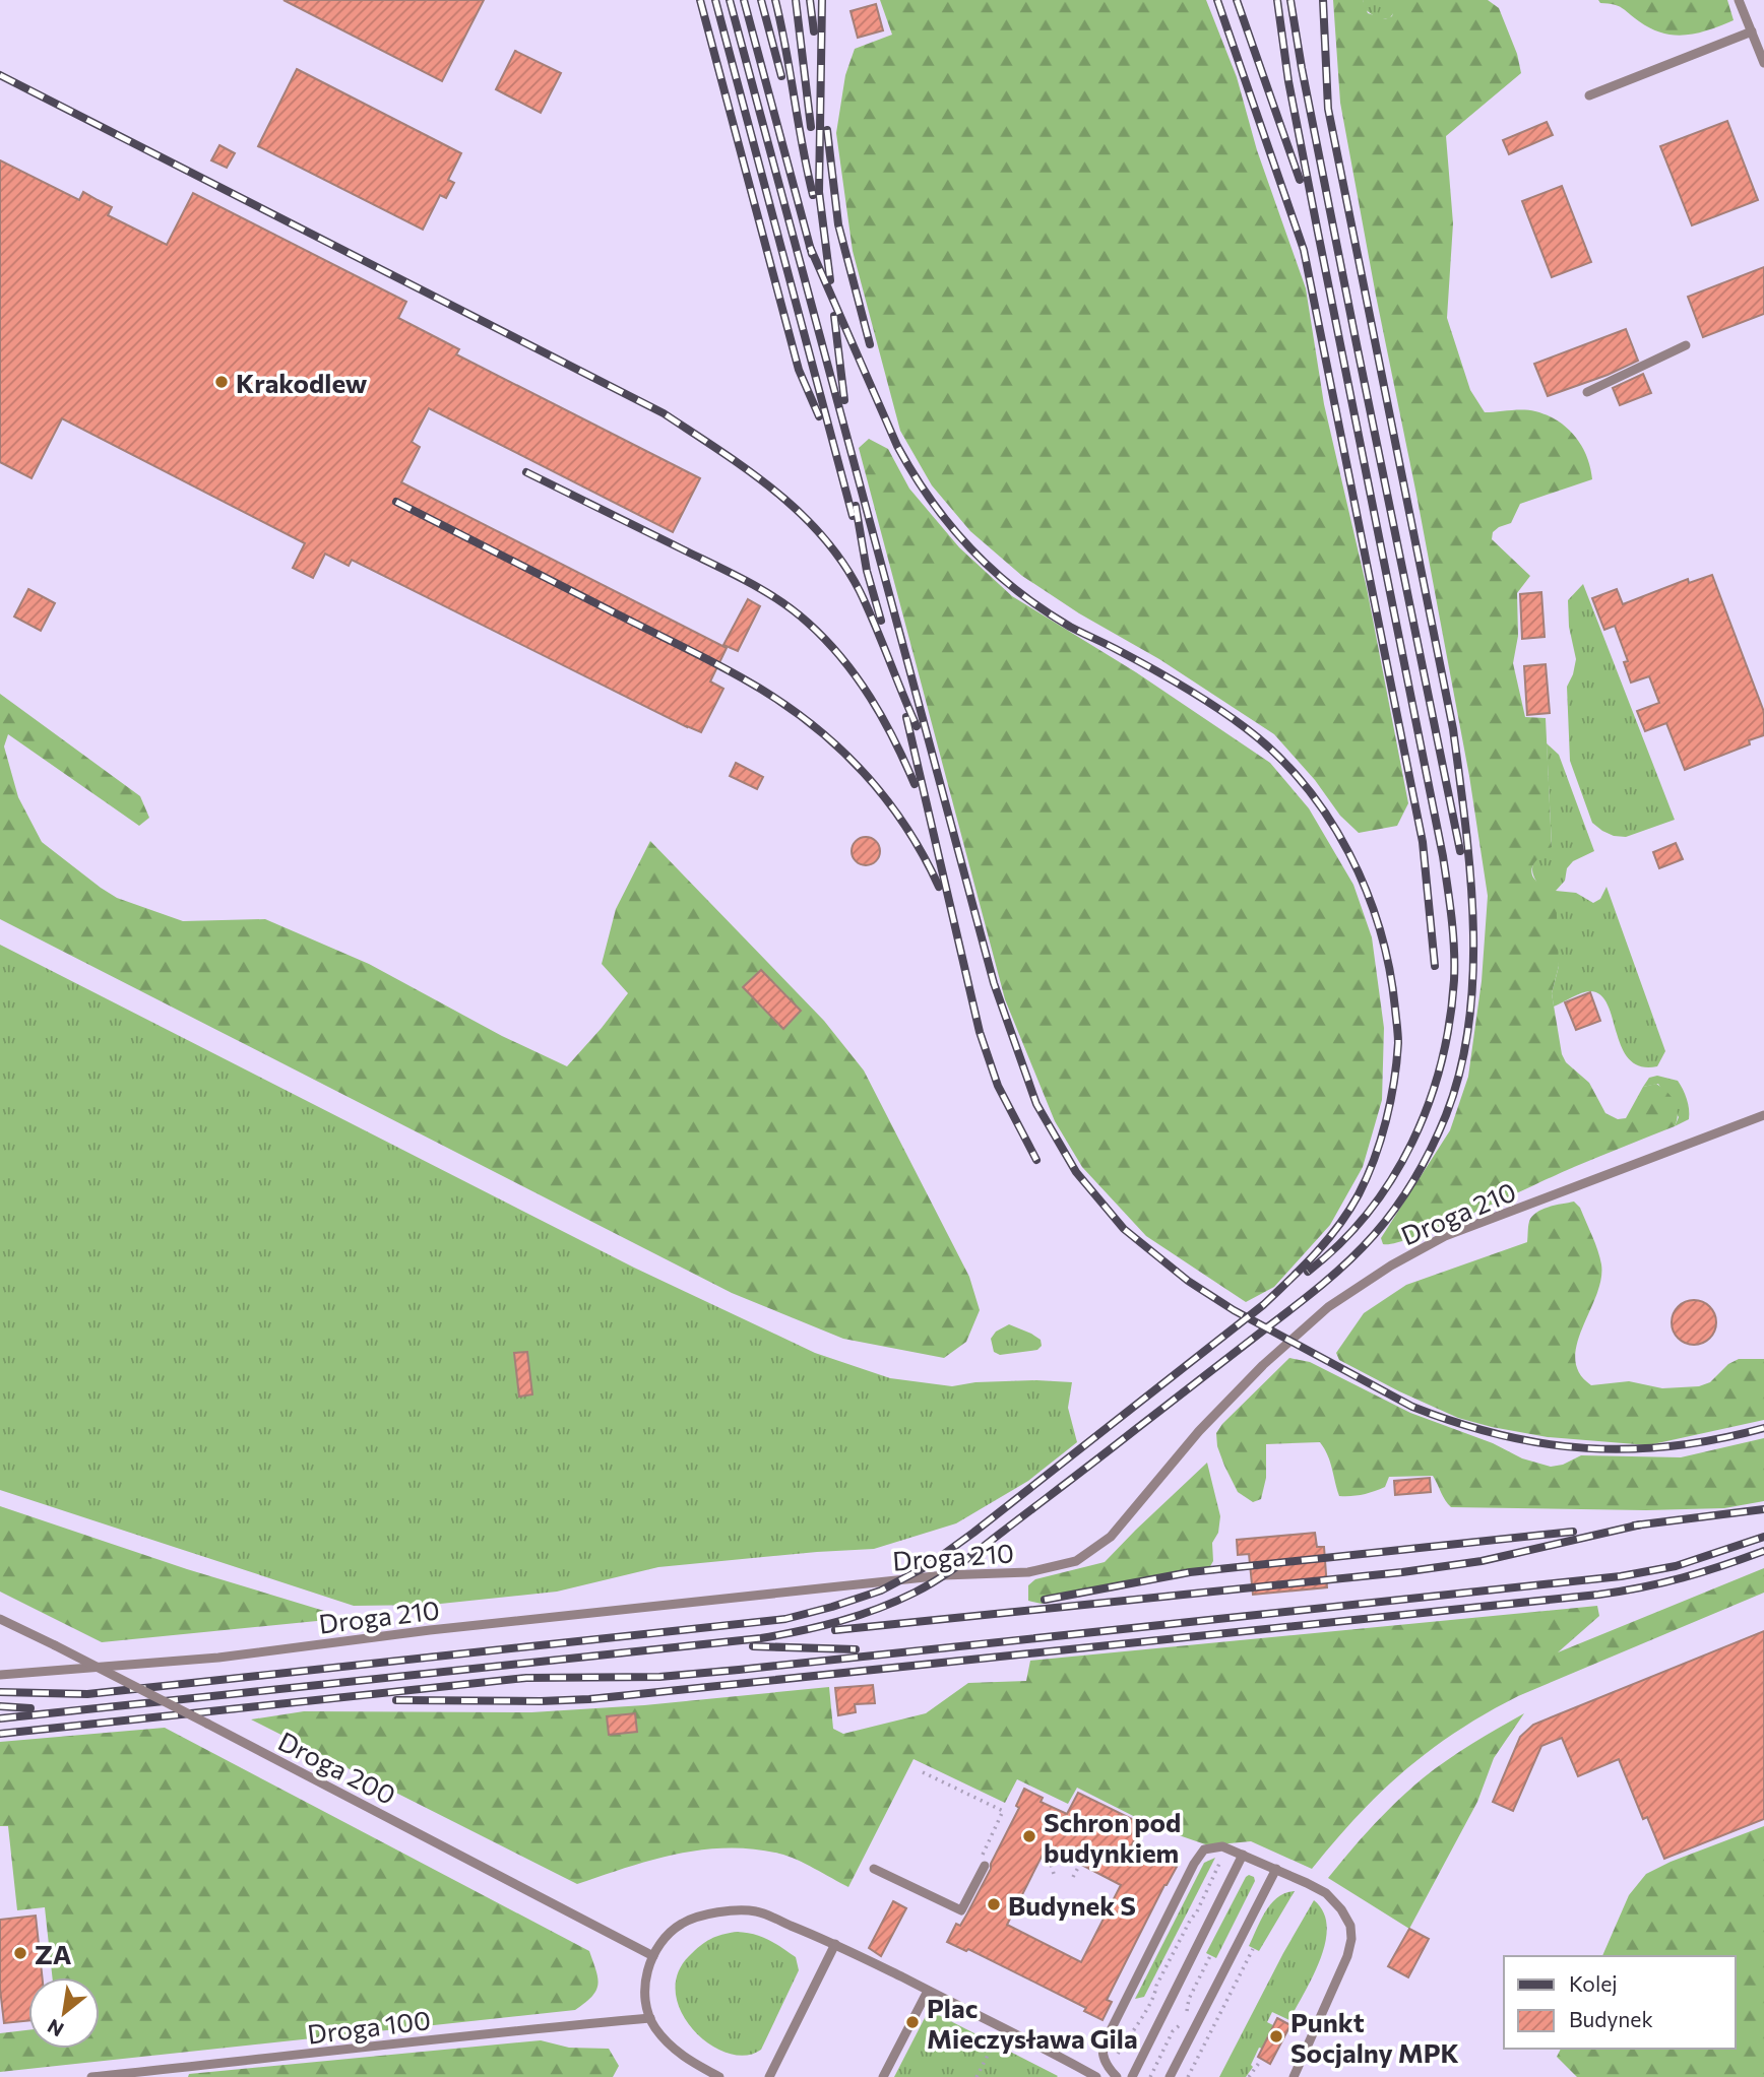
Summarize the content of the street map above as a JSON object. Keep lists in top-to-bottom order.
{
  "streets": {
    "lane": ["Droga 210", "Droga 200", "Droga 100"]
  },
  "places": [
    "Krakodlew",
    "Schron pod budynkiem",
    "Budynek S",
    "ZA",
    "Plac Mieczysława Gila",
    "Punkt Socjalny MPK"
  ],
  "legend": ["Kolej", "Budynek"],
  "north": "bottom left"
}
